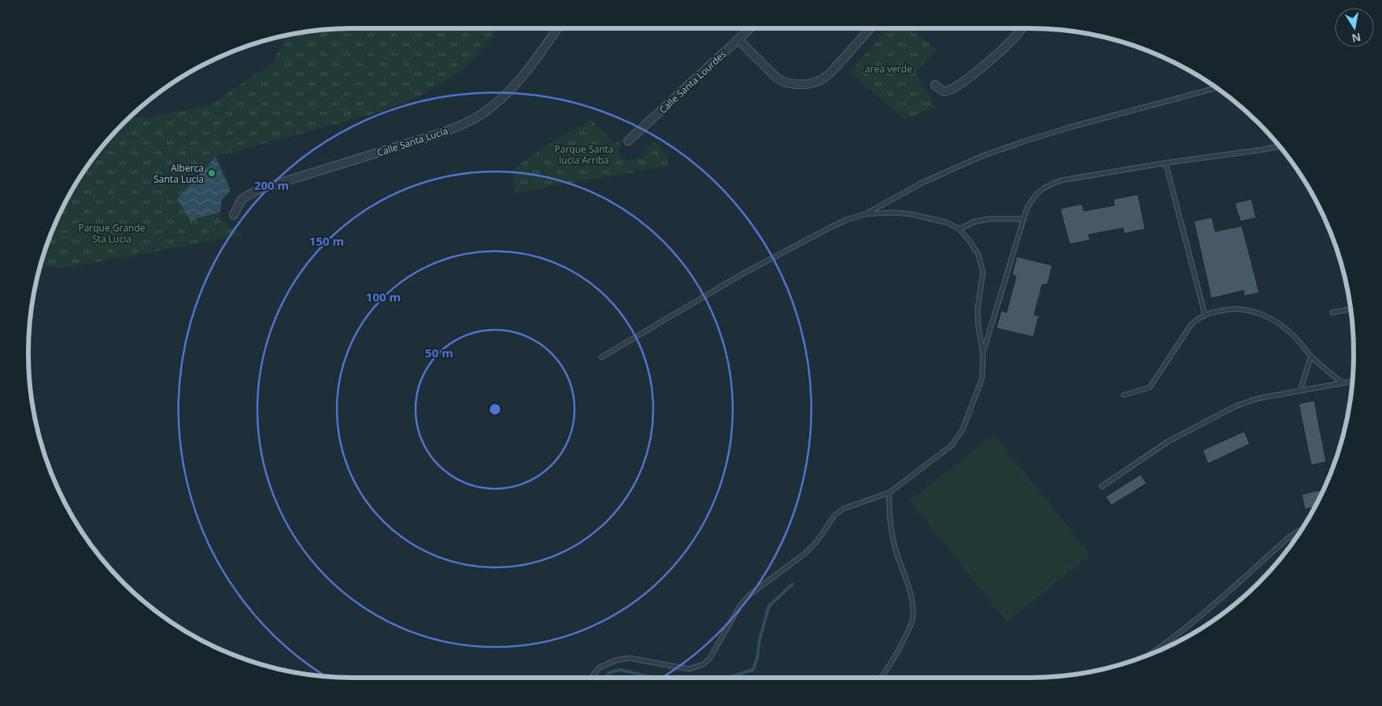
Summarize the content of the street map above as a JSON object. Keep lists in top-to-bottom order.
{
  "streets": {
    "street": ["Calle Santa Lourdes", "Calle Santa Lucía"]
  },
  "parks": ["area verde", "Parque Santa lucia Arriba", "Parque Grande Sta Lucia"],
  "places": ["Alberca Santa Lucia"],
  "north": "bottom",
  "rings": [
    "200 m",
    "150 m",
    "100 m",
    "50 m"
  ]
}
